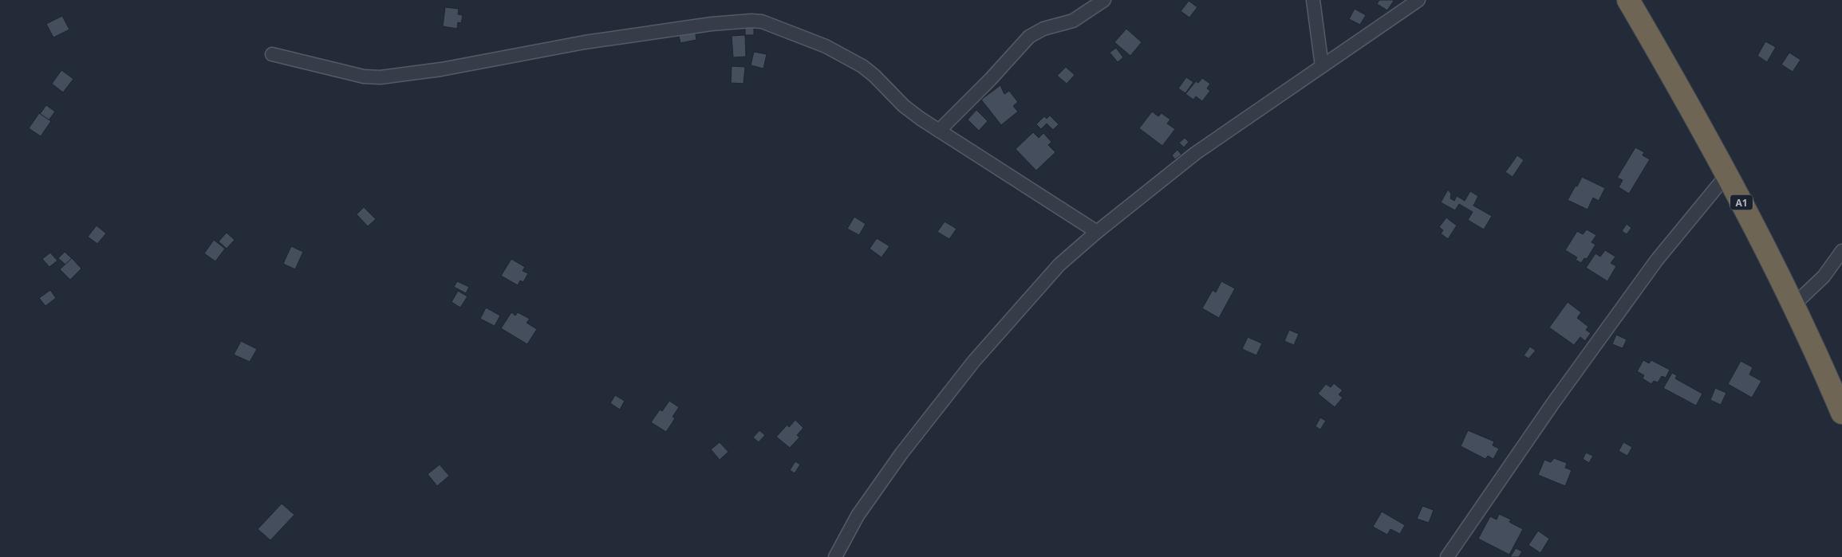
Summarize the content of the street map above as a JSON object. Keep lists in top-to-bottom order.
{
  "streets": {
    "highway": ["A1"]
  }
}
